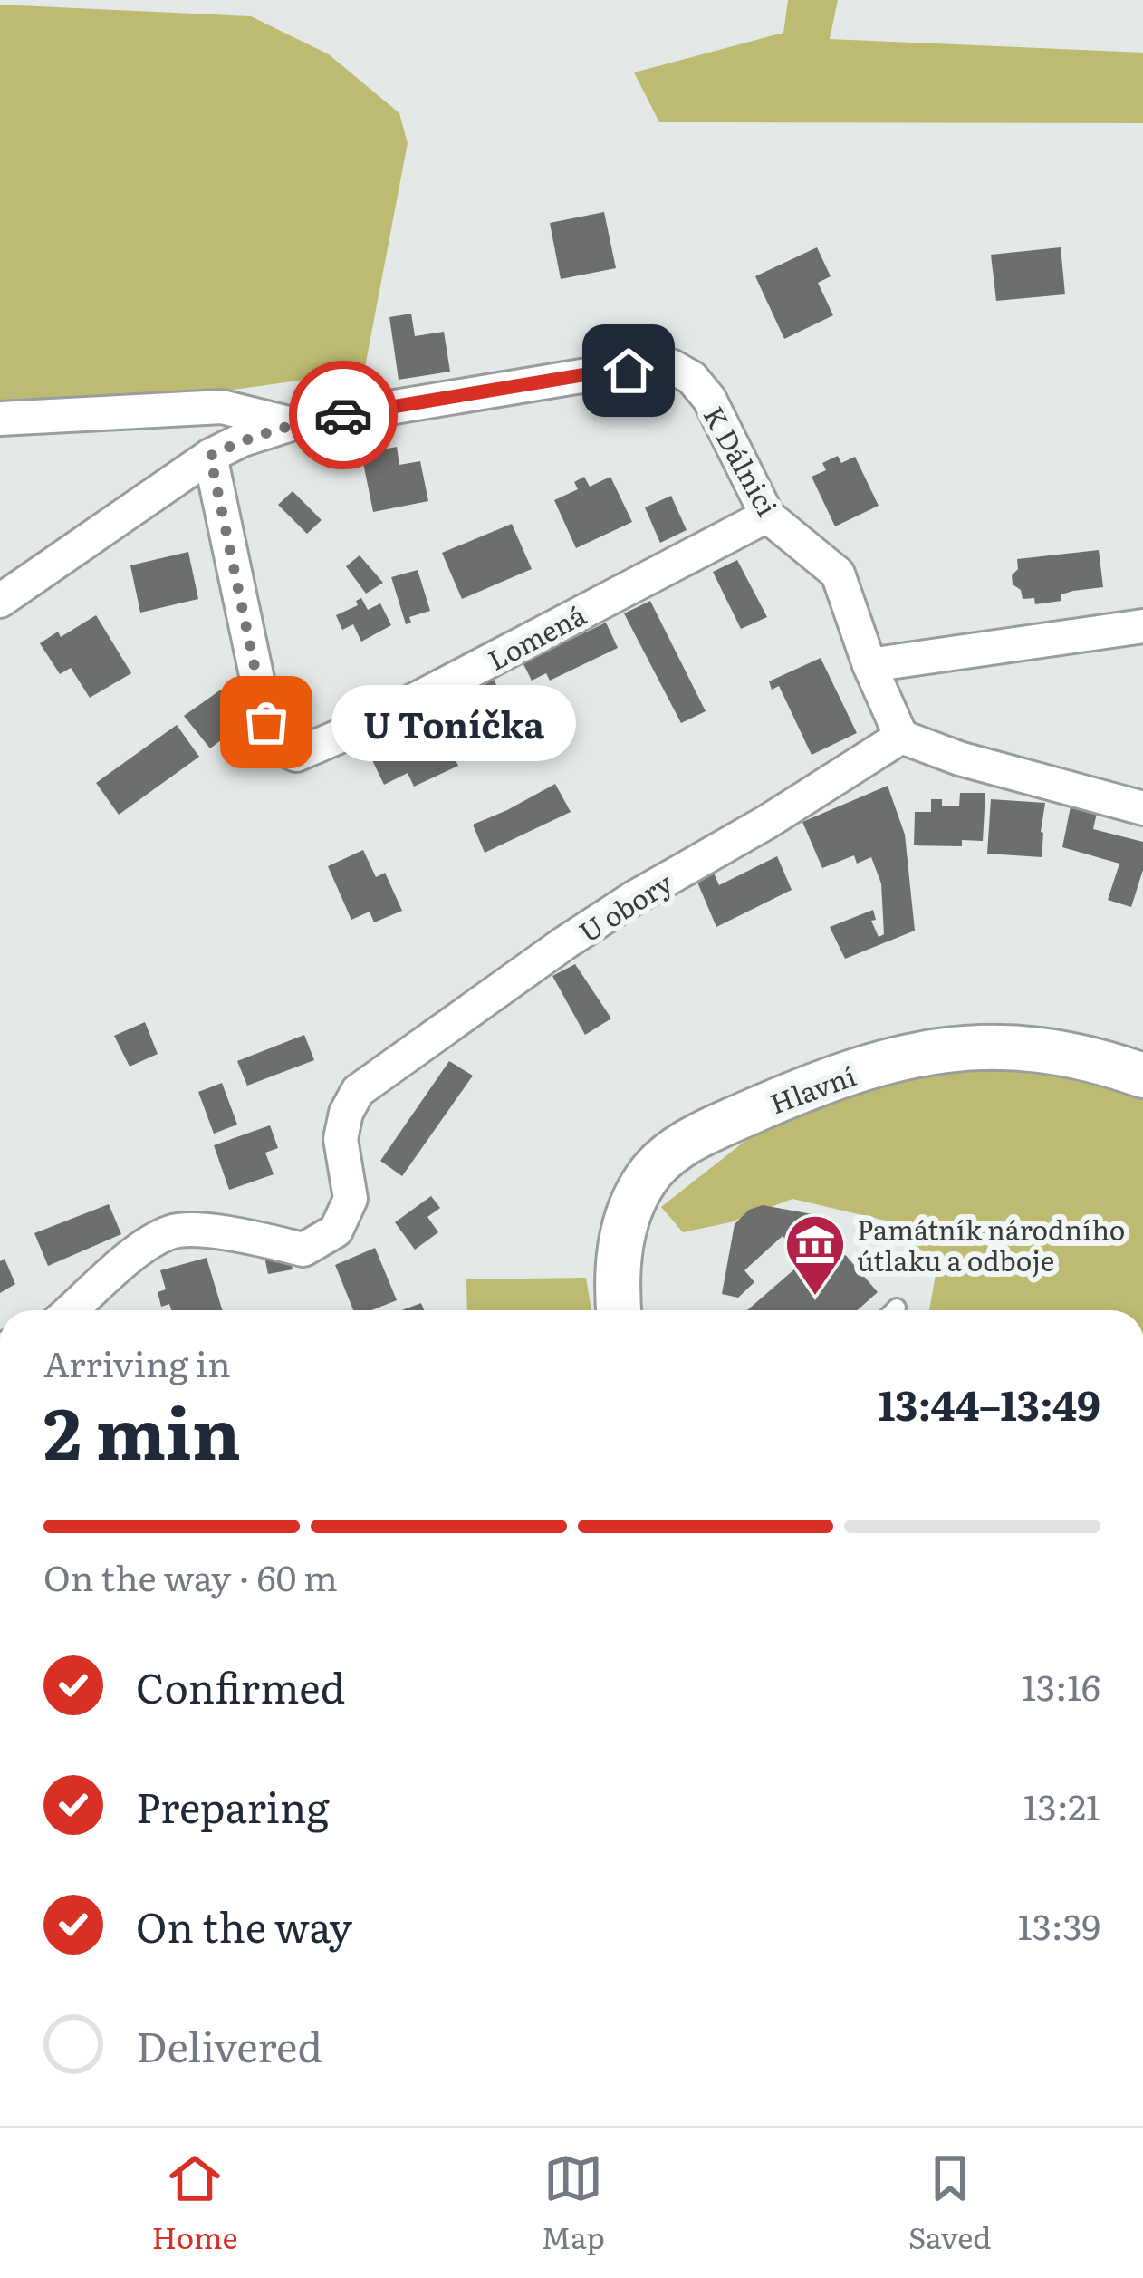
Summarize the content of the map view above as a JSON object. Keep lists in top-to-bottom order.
{
  "streets": {
    "street": [
      "K Dálnici",
      "Lomená",
      "U obory",
      "Hlavní"
    ]
  },
  "crossings": [
    ["K Dálnici", "Lomená"],
    ["K Dálnici", "U obory"]
  ],
  "places": {
    "other": ["U Toníčka"],
    "museum": ["Památník národního útlaku a odboje"]
  },
  "page": {
    "bubble": "U Toníčka",
    "heading": ["2 min", "Arriving in", "13:44–13:49"],
    "bar": "On the way · 60 m",
    "list": [
      ["Confirmed", "13:16"],
      ["Preparing", "13:21"],
      ["On the way", "13:39"],
      "Delivered"
    ],
    "tabs": ["Home", "Map", "Saved"]
  }
}
